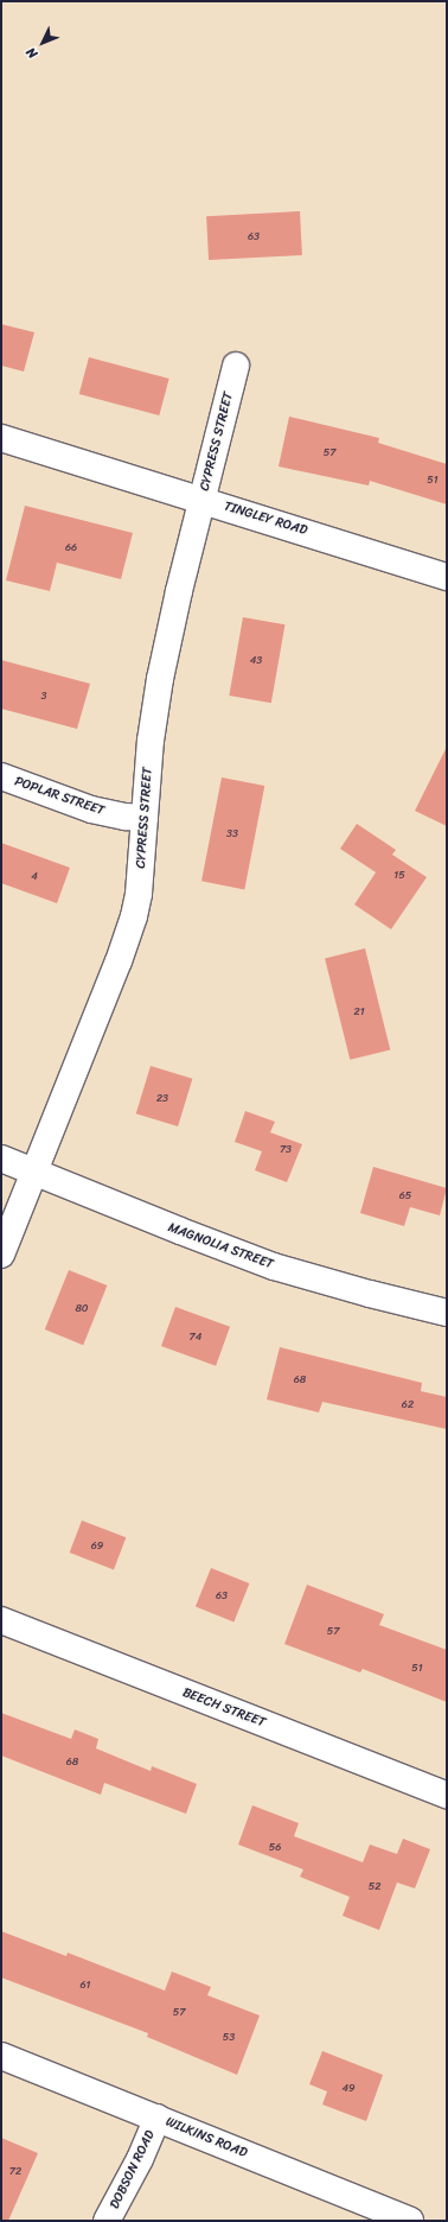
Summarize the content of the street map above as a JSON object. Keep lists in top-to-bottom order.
{
  "streets": {
    "street": [
      "CYPRESS STREET",
      "TINGLEY ROAD",
      "POPLAR STREET",
      "MAGNOLIA STREET",
      "BEECH STREET",
      "WILKINS ROAD",
      "DOBSON ROAD"
    ]
  },
  "crossings": [
    ["CYPRESS STREET", "TINGLEY ROAD"],
    ["CYPRESS STREET", "POPLAR STREET"],
    ["CYPRESS STREET", "MAGNOLIA STREET"],
    ["WILKINS ROAD", "DOBSON ROAD"]
  ],
  "house_numbers": [
    "63",
    "57",
    "51",
    "66",
    "43",
    "3",
    "33",
    "15",
    "4",
    "21",
    "23",
    "73",
    "65",
    "80",
    "74",
    "68",
    "62",
    "69",
    "63",
    "57",
    "51",
    "68",
    "56",
    "52",
    "61",
    "57",
    "53",
    "49",
    "72"
  ],
  "north": "bottom left"
}
